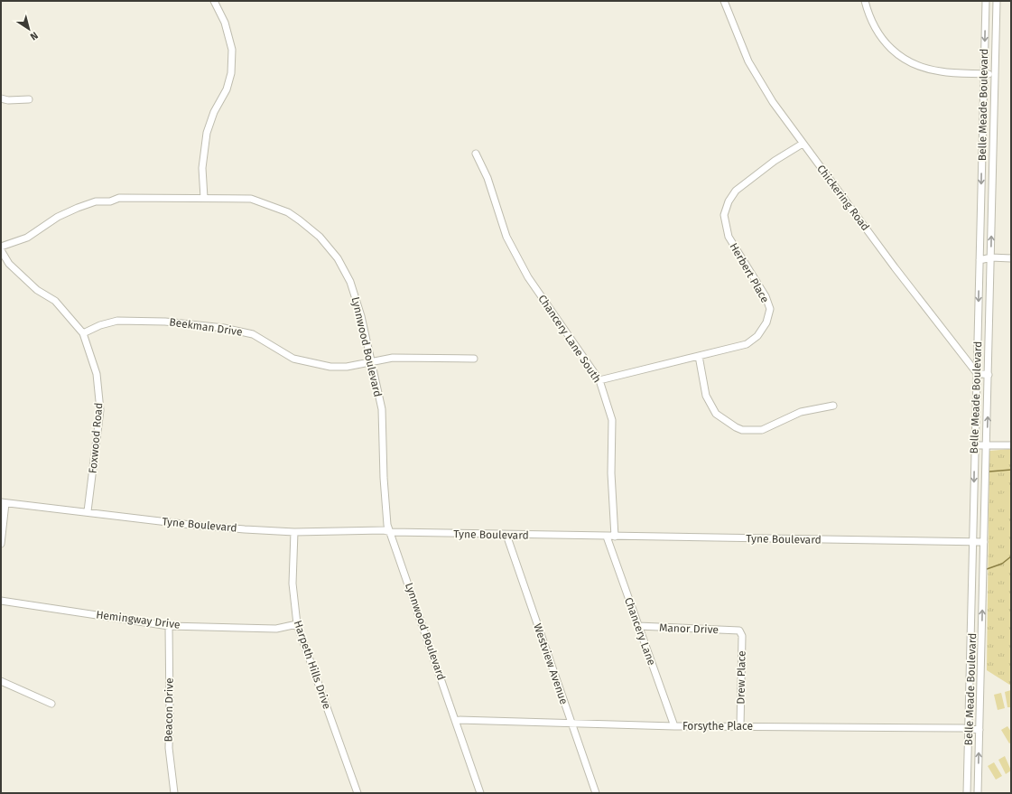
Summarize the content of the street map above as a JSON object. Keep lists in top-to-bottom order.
{
  "streets": {
    "street": [
      "Belle Meade Boulevard",
      "Chickering Road",
      "Herbert Place",
      "Beekman Drive",
      "Chancery Lane South",
      "Lynnwood Boulevard",
      "Foxwood Road",
      "Tyne Boulevard",
      "Hemingway Drive",
      "Manor Drive",
      "Chancery Lane",
      "Westview Avenue",
      "Harpeth Hills Drive",
      "Drew Place",
      "Beacon Drive",
      "Forsythe Place"
    ]
  },
  "crossings": [
    ["Belle Meade Boulevard", "Chickering Road"],
    ["Belle Meade Boulevard", "Tyne Boulevard"],
    ["Belle Meade Boulevard", "Forsythe Place"],
    ["Chickering Road", "Herbert Place"],
    ["Herbert Place", "Chancery Lane South"],
    ["Beekman Drive", "Lynnwood Boulevard"],
    ["Beekman Drive", "Foxwood Road"],
    ["Chancery Lane South", "Tyne Boulevard"],
    ["Lynnwood Boulevard", "Tyne Boulevard"],
    ["Lynnwood Boulevard", "Forsythe Place"],
    ["Foxwood Road", "Tyne Boulevard"],
    ["Tyne Boulevard", "Chancery Lane"],
    ["Tyne Boulevard", "Westview Avenue"],
    ["Tyne Boulevard", "Harpeth Hills Drive"],
    ["Hemingway Drive", "Harpeth Hills Drive"],
    ["Hemingway Drive", "Beacon Drive"],
    ["Manor Drive", "Chancery Lane"],
    ["Manor Drive", "Drew Place"],
    ["Chancery Lane", "Forsythe Place"],
    ["Westview Avenue", "Forsythe Place"],
    ["Drew Place", "Forsythe Place"]
  ],
  "north": "bottom right"
}
